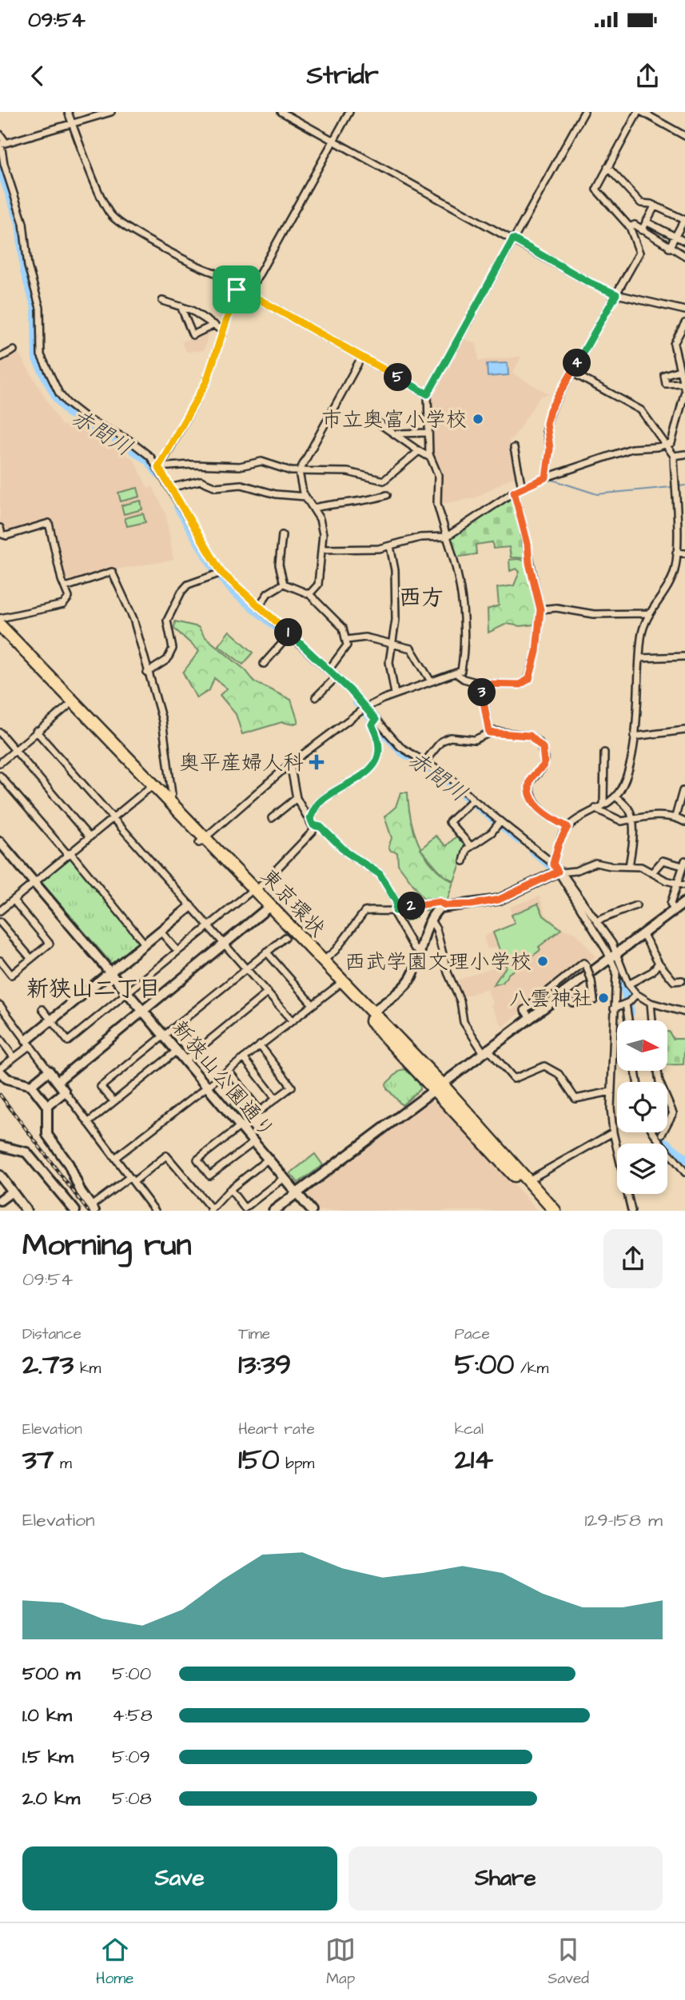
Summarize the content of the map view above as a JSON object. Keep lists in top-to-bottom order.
{
  "streets": {
    "highway": ["東京環状"],
    "street": ["新狭山公園通り"]
  },
  "districts": ["西方", "新狭山二丁目"],
  "water": ["赤間川"],
  "places": {
    "other": ["市立奥富小学校", "西武学園文理小学校", "八雲神社"],
    "health": ["奥平産婦人科"]
  },
  "north": "right",
  "page": {
    "status": "09:54",
    "header": "Stridr",
    "pins": [
      "4",
      "5",
      "1",
      "3",
      "2"
    ],
    "heading": ["Morning run", "09:54"],
    "stats": [
      ["Distance", "2.73 km"],
      ["Time", "13:39"],
      ["Pace", "5:00 /km"],
      ["Elevation", "37 m"],
      ["Heart rate", "150 bpm"],
      ["kcal", "214"]
    ],
    "chart": ["Elevation", "129–158 m"],
    "list": [
      {
        "name": "500 m",
        "note": "5:00"
      },
      {
        "name": "1.0 km",
        "note": "4:58"
      },
      {
        "name": "1.5 km",
        "note": "5:09"
      },
      {
        "name": "2.0 km",
        "note": "5:08"
      }
    ],
    "buttons": ["Save", "Share"],
    "tabs": ["Home", "Map", "Saved"]
  }
}
